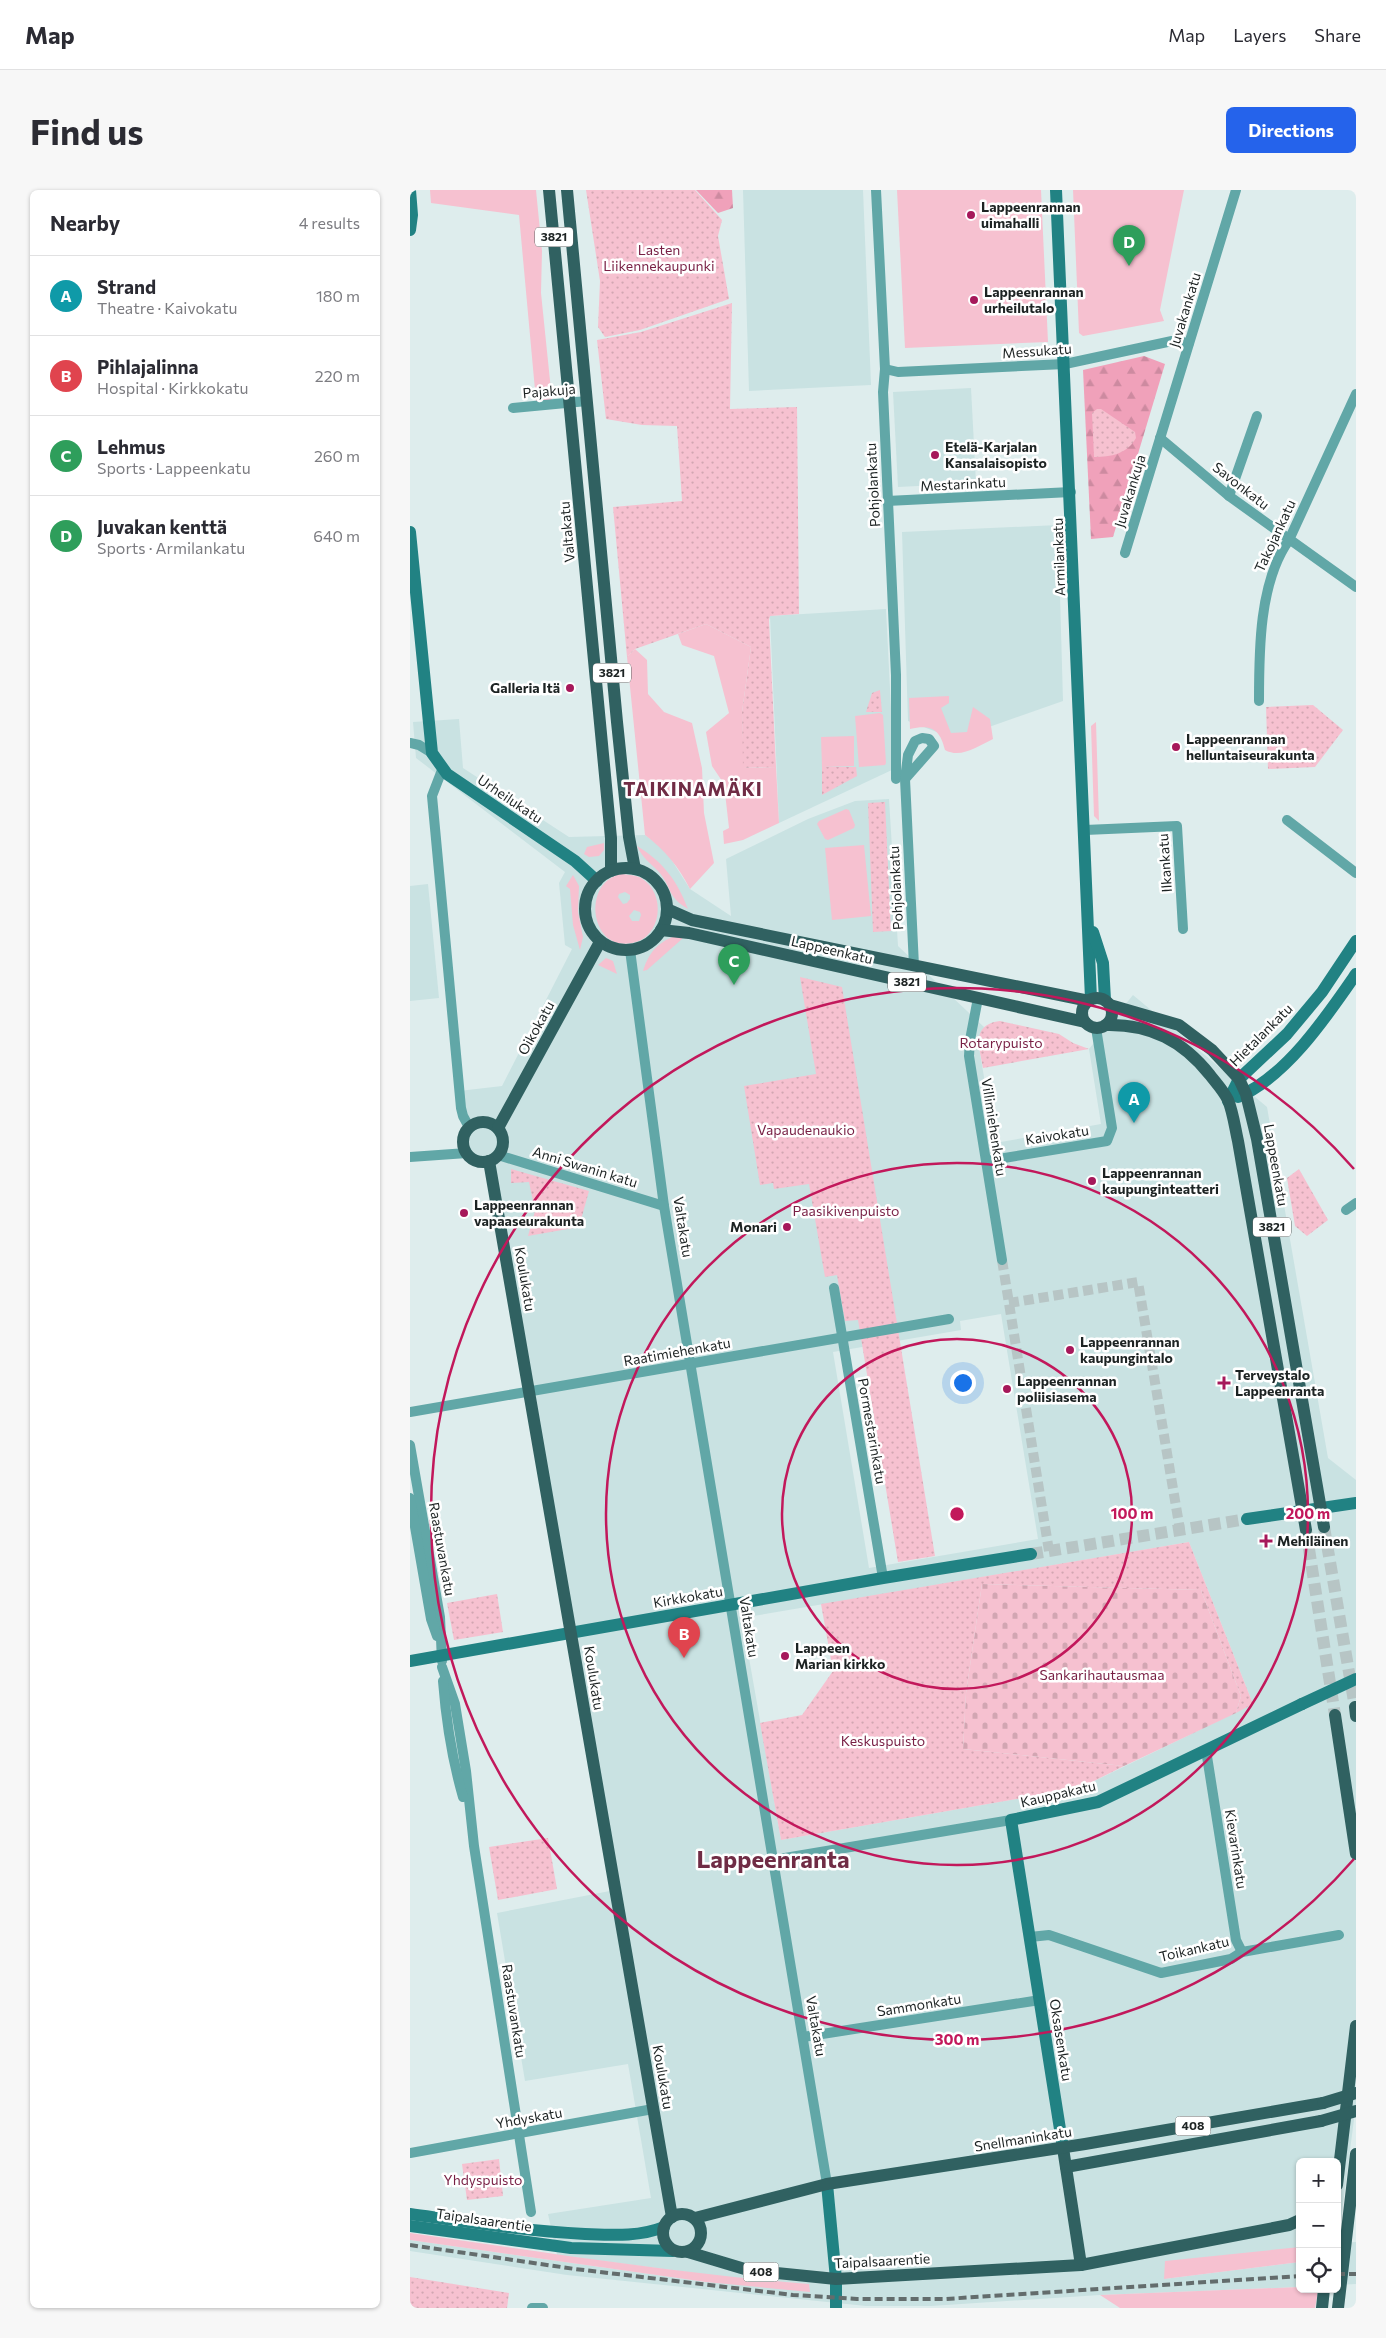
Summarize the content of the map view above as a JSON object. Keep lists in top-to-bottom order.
{
  "streets": {
    "main road": [
      "3821",
      "Valtakatu",
      "Lappeenkatu",
      "Oikokatu",
      "Koulukatu",
      "Oksasenkatu",
      "408",
      "Snellmaninkatu",
      "Taipalsaarentie"
    ],
    "street": [
      "Juvakankatu",
      "Messukatu",
      "Pajakuja",
      "Mestarinkatu",
      "Pohjolankatu",
      "Savonkatu",
      "Juvakankuja",
      "Takojankatu",
      "Armilankatu",
      "Urheilukatu",
      "Ilkankatu",
      "Hietalankatu",
      "Villimiehenkatu",
      "Kaivokatu",
      "Anni Swanin katu",
      "Raatimiehenkatu",
      "Pormestarinkatu",
      "Raastuvankatu",
      "Kirkkokatu",
      "Kauppakatu",
      "Kievarinkatu",
      "Toikankatu",
      "Sammonkatu",
      "Yhdyskatu"
    ]
  },
  "crossings": [
    ["3821", "Pajakuja"],
    ["3821", "Valtakatu"],
    ["3821", "Urheilukatu"],
    ["3821", "Lappeenkatu"],
    ["3821", "Oikokatu"],
    ["Juvakankatu", "Messukatu"],
    ["Juvakankatu", "Savonkatu"],
    ["Juvakankatu", "Juvakankuja"],
    ["Messukatu", "Pohjolankatu"],
    ["Messukatu", "Armilankatu"],
    ["Pajakuja", "Valtakatu"],
    ["Mestarinkatu", "Pohjolankatu"],
    ["Mestarinkatu", "Armilankatu"],
    ["Pohjolankatu", "Lappeenkatu"],
    ["Savonkatu", "Juvakankuja"],
    ["Savonkatu", "Takojankatu"],
    ["Valtakatu", "Urheilukatu"],
    ["Valtakatu", "Lappeenkatu"],
    ["Valtakatu", "Oikokatu"],
    ["Valtakatu", "Anni Swanin katu"],
    ["Valtakatu", "Raatimiehenkatu"],
    ["Valtakatu", "Kirkkokatu"],
    ["Valtakatu", "Kauppakatu"],
    ["Valtakatu", "Sammonkatu"],
    ["Valtakatu", "Snellmaninkatu"],
    ["Valtakatu", "Taipalsaarentie"],
    ["Armilankatu", "Ilkankatu"],
    ["Armilankatu", "Lappeenkatu"],
    ["Urheilukatu", "Lappeenkatu"],
    ["Urheilukatu", "Oikokatu"],
    ["Lappeenkatu", "Oikokatu"],
    ["Lappeenkatu", "Hietalankatu"],
    ["Lappeenkatu", "Villimiehenkatu"],
    ["Lappeenkatu", "Kaivokatu"],
    ["Oikokatu", "Anni Swanin katu"],
    ["Oikokatu", "Koulukatu"],
    ["Villimiehenkatu", "Kaivokatu"],
    ["Anni Swanin katu", "Koulukatu"],
    ["Koulukatu", "Raatimiehenkatu"],
    ["Koulukatu", "Kirkkokatu"],
    ["Koulukatu", "Yhdyskatu"],
    ["Koulukatu", "408"],
    ["Koulukatu", "Snellmaninkatu"],
    ["Koulukatu", "Taipalsaarentie"],
    ["Raatimiehenkatu", "Pormestarinkatu"],
    ["Pormestarinkatu", "Kirkkokatu"],
    ["Raastuvankatu", "Kirkkokatu"],
    ["Raastuvankatu", "Yhdyskatu"],
    ["Kauppakatu", "Kievarinkatu"],
    ["Kauppakatu", "Oksasenkatu"],
    ["Kievarinkatu", "Toikankatu"],
    ["Toikankatu", "Oksasenkatu"],
    ["Sammonkatu", "Oksasenkatu"],
    ["Oksasenkatu", "408"],
    ["Oksasenkatu", "Snellmaninkatu"],
    ["Oksasenkatu", "Taipalsaarentie"],
    ["408", "Snellmaninkatu"],
    ["408", "Taipalsaarentie"],
    ["Snellmaninkatu", "Taipalsaarentie"]
  ],
  "districts": ["TAIKINAMÄKI", "Lappeenranta"],
  "parks": [
    "Lasten Liikennekaupunki",
    "Rotarypuisto",
    "Vapaudenaukio",
    "Paasikivenpuisto",
    "Sankarihautausmaa",
    "Keskuspuisto",
    "Yhdyspuisto"
  ],
  "places": {
    "other": [
      "Lappeenrannan uimahalli",
      "Lappeenrannan urheilutalo",
      "Etelä-Karjalan Kansalaisopisto",
      "Galleria Itä",
      "Lappeenrannan helluntaiseurakunta",
      "Lappeenrannan kaupunginteatteri",
      "Lappeenrannan vapaaseurakunta",
      "Monari",
      "Lappeenrannan kaupungintalo",
      "Lappeenrannan poliisiasema",
      "Lappeen Marian kirkko"
    ],
    "health": ["Terveystalo Lappeenranta", "Mehiläinen"]
  },
  "page": {
    "header": "Map",
    "nav": ["Map", "Layers", "Share"],
    "buttons": "Directions",
    "title": "Find us",
    "heading": ["Nearby", "4 results"],
    "pins": [
      "D",
      "C",
      "A",
      "B"
    ],
    "list": [
      {
        "mark": "A",
        "name": "Strand",
        "note": "Theatre · Kaivokatu",
        "value": "180 m"
      },
      {
        "mark": "B",
        "name": "Pihlajalinna",
        "note": "Hospital · Kirkkokatu",
        "value": "220 m"
      },
      {
        "mark": "C",
        "name": "Lehmus",
        "note": "Sports · Lappeenkatu",
        "value": "260 m"
      },
      {
        "mark": "D",
        "name": "Juvakan kenttä",
        "note": "Sports · Armilankatu",
        "value": "640 m"
      }
    ],
    "map_buttons": ["+", "−"]
  },
  "rings": ["100 m", "200 m", "300 m"]
}
